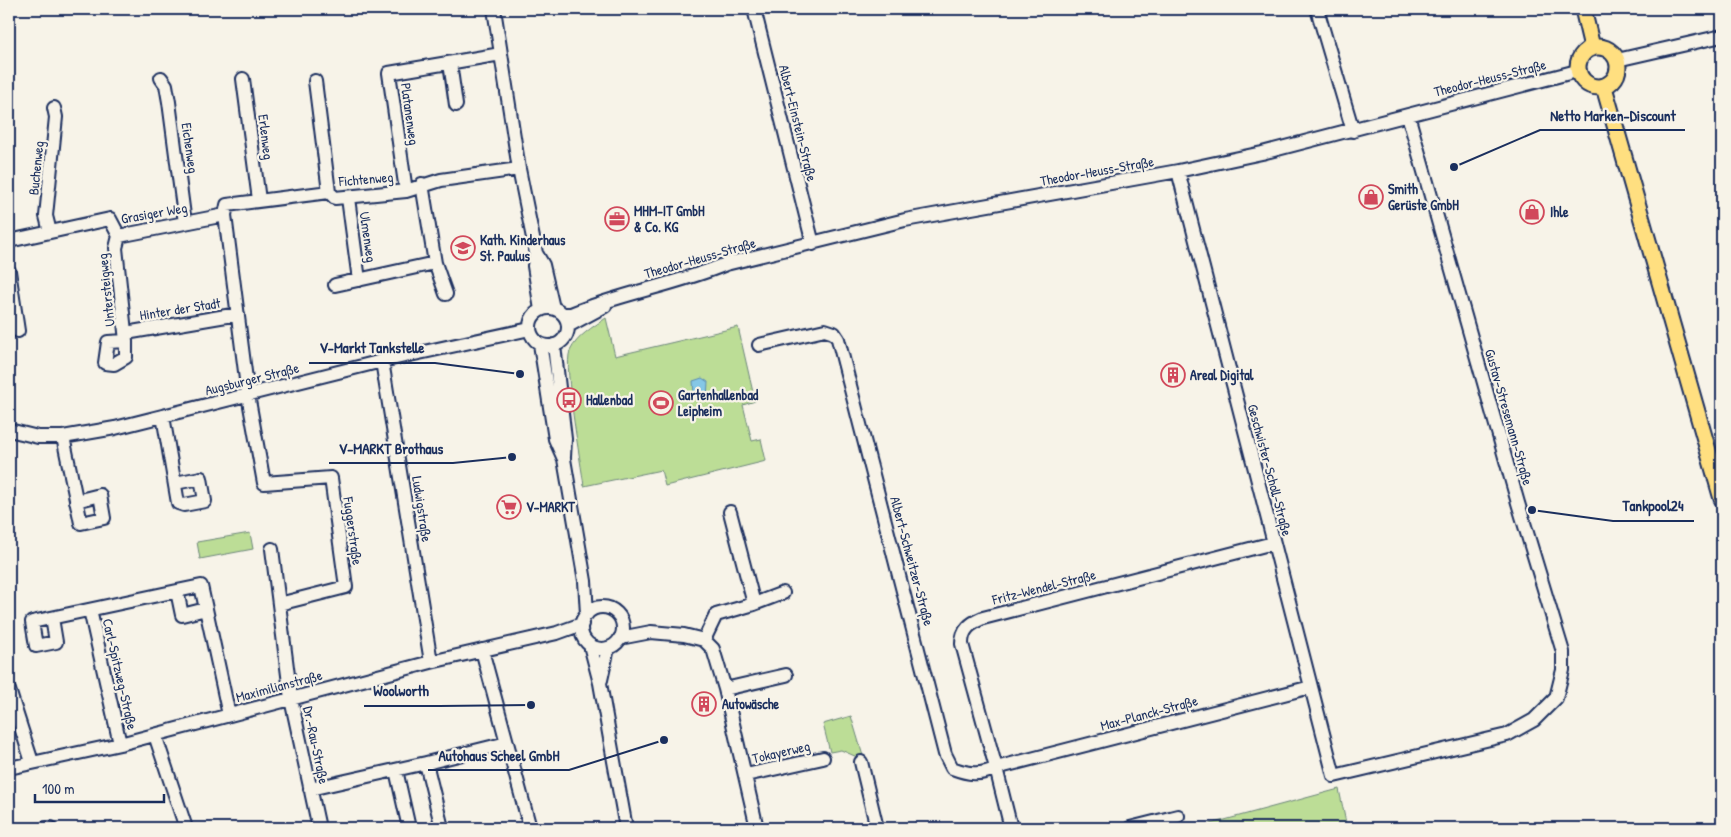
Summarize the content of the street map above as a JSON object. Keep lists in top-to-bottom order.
{
  "streets": {
    "street": [
      "Theodor-Heuss-Straße",
      "Platanenweg",
      "Albert-Einstein-Straße",
      "Erlenweg",
      "Eichenweg",
      "Buchenweg",
      "Fichtenweg",
      "Grasiger Weg",
      "Ulmenweg",
      "Untersteigweg",
      "Hinter der Stadt",
      "Augsburger Straße",
      "Gustav-Stresemann-Straße",
      "Geschwister-Scholl-Straße",
      "Ludwigstraße",
      "Fuggerstraße",
      "Albert-Schweitzer-Straße",
      "Fritz-Wendel-Straße",
      "Carl-Spitzweg-Straße",
      "Maximilianstraße",
      "Max-Planck-Straße",
      "Dr.-Rau-Straße",
      "Tokayerweg"
    ]
  },
  "crossings": [
    ["Theodor-Heuss-Straße", "Albert-Einstein-Straße"],
    ["Theodor-Heuss-Straße", "Augsburger Straße"],
    ["Theodor-Heuss-Straße", "Gustav-Stresemann-Straße"],
    ["Theodor-Heuss-Straße", "Geschwister-Scholl-Straße"],
    ["Platanenweg", "Fichtenweg"],
    ["Erlenweg", "Fichtenweg"],
    ["Eichenweg", "Grasiger Weg"],
    ["Buchenweg", "Grasiger Weg"],
    ["Fichtenweg", "Grasiger Weg"],
    ["Fichtenweg", "Ulmenweg"],
    ["Fichtenweg", "Hinter der Stadt"],
    ["Grasiger Weg", "Untersteigweg"],
    ["Grasiger Weg", "Hinter der Stadt"],
    ["Untersteigweg", "Hinter der Stadt"],
    ["Hinter der Stadt", "Augsburger Straße"],
    ["Hinter der Stadt", "Fuggerstraße"],
    ["Augsburger Straße", "Ludwigstraße"],
    ["Augsburger Straße", "Fuggerstraße"],
    ["Gustav-Stresemann-Straße", "Geschwister-Scholl-Straße"],
    ["Geschwister-Scholl-Straße", "Fritz-Wendel-Straße"],
    ["Geschwister-Scholl-Straße", "Max-Planck-Straße"],
    ["Ludwigstraße", "Maximilianstraße"],
    ["Fuggerstraße", "Dr.-Rau-Straße"],
    ["Albert-Schweitzer-Straße", "Fritz-Wendel-Straße"],
    ["Albert-Schweitzer-Straße", "Max-Planck-Straße"],
    ["Fritz-Wendel-Straße", "Max-Planck-Straße"],
    ["Carl-Spitzweg-Straße", "Maximilianstraße"],
    ["Maximilianstraße", "Dr.-Rau-Straße"]
  ],
  "places": {
    "other": [
      "Netto Marken-Discount",
      "V-Markt Tankstelle",
      "V-MARKT Brothaus",
      "Tankpool24",
      "Woolworth",
      "Autohaus Scheel GmbH"
    ],
    "shop": ["Smith Gerüste GmbH", "Ihle"],
    "office": ["MHM-IT GmbH & Co. KG"],
    "school or university": ["Kath. Kinderhaus St. Paulus"],
    "building": ["Areal Digital", "Autowäsche"],
    "bus stop": ["Hallenbad"],
    "sports": ["Gartenhallenbad Leipheim"],
    "supermarket": ["V-MARKT"]
  },
  "scale_bar": "100 m"
}
